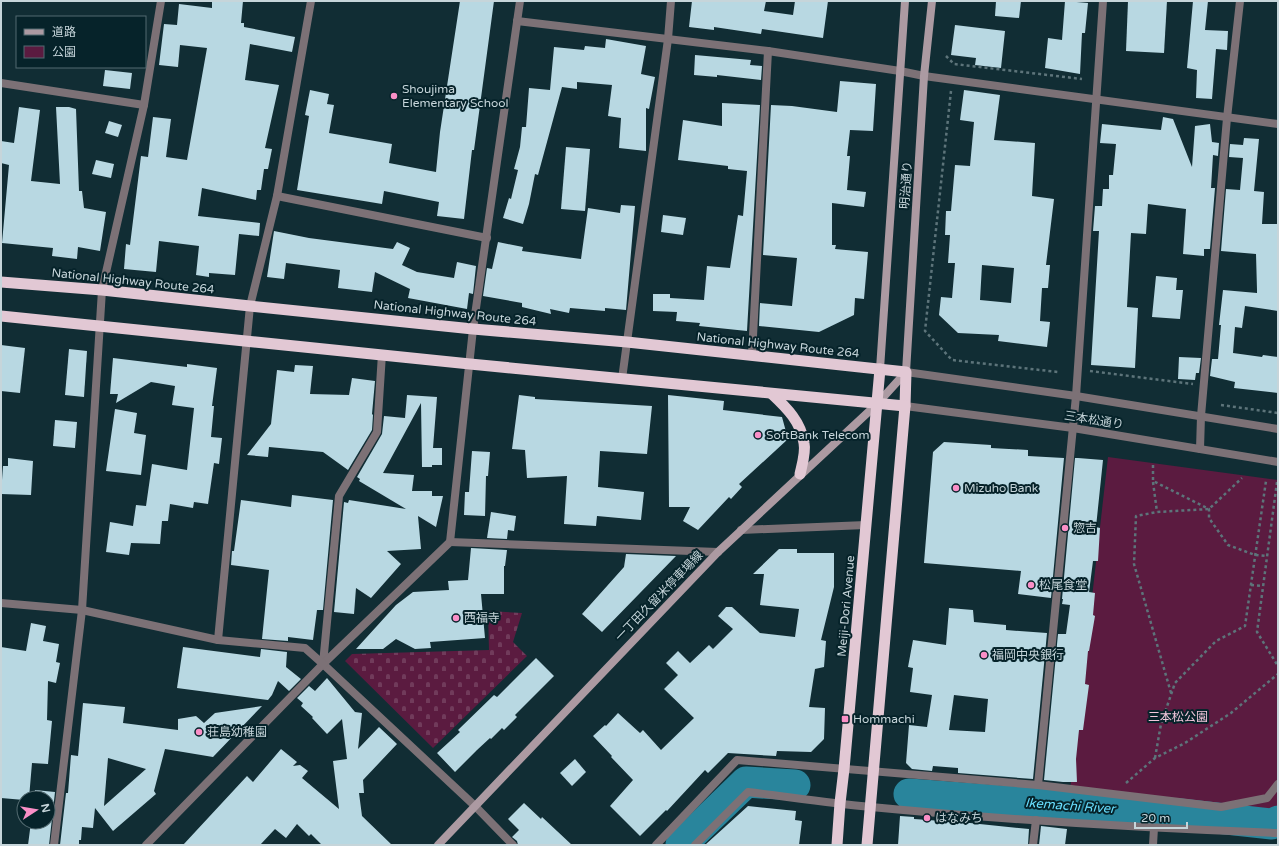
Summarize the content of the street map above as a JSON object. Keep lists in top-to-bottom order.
{
  "streets": {
    "highway": ["National Highway Route 264", "Meiji-Dori Avenue"],
    "main road": ["明治通り", "一丁田久留米停車場線"],
    "street": ["三本松通り"]
  },
  "crossings": [
    ["明治通り", "National Highway Route 264"],
    ["明治通り", "三本松通り"],
    ["明治通り", "一丁田久留米停車場線"],
    ["明治通り", "Meiji-Dori Avenue"],
    ["National Highway Route 264", "三本松通り"],
    ["National Highway Route 264", "一丁田久留米停車場線"],
    ["National Highway Route 264", "Meiji-Dori Avenue"],
    ["三本松通り", "一丁田久留米停車場線"],
    ["一丁田久留米停車場線", "Meiji-Dori Avenue"]
  ],
  "water": ["Ikemachi River"],
  "parks": ["三本松公園"],
  "places": {
    "other": [
      "Shoujima Elementary School",
      "SoftBank Telecom",
      "Mizuho Bank",
      "惣吉",
      "松尾食堂",
      "西福寺",
      "福岡中央銀行",
      "荘島幼稚園",
      "はなみち"
    ],
    "transit": ["Hommachi"]
  },
  "legend": ["道路", "公園"],
  "scale_bar": "20 m",
  "north": "right"
}
